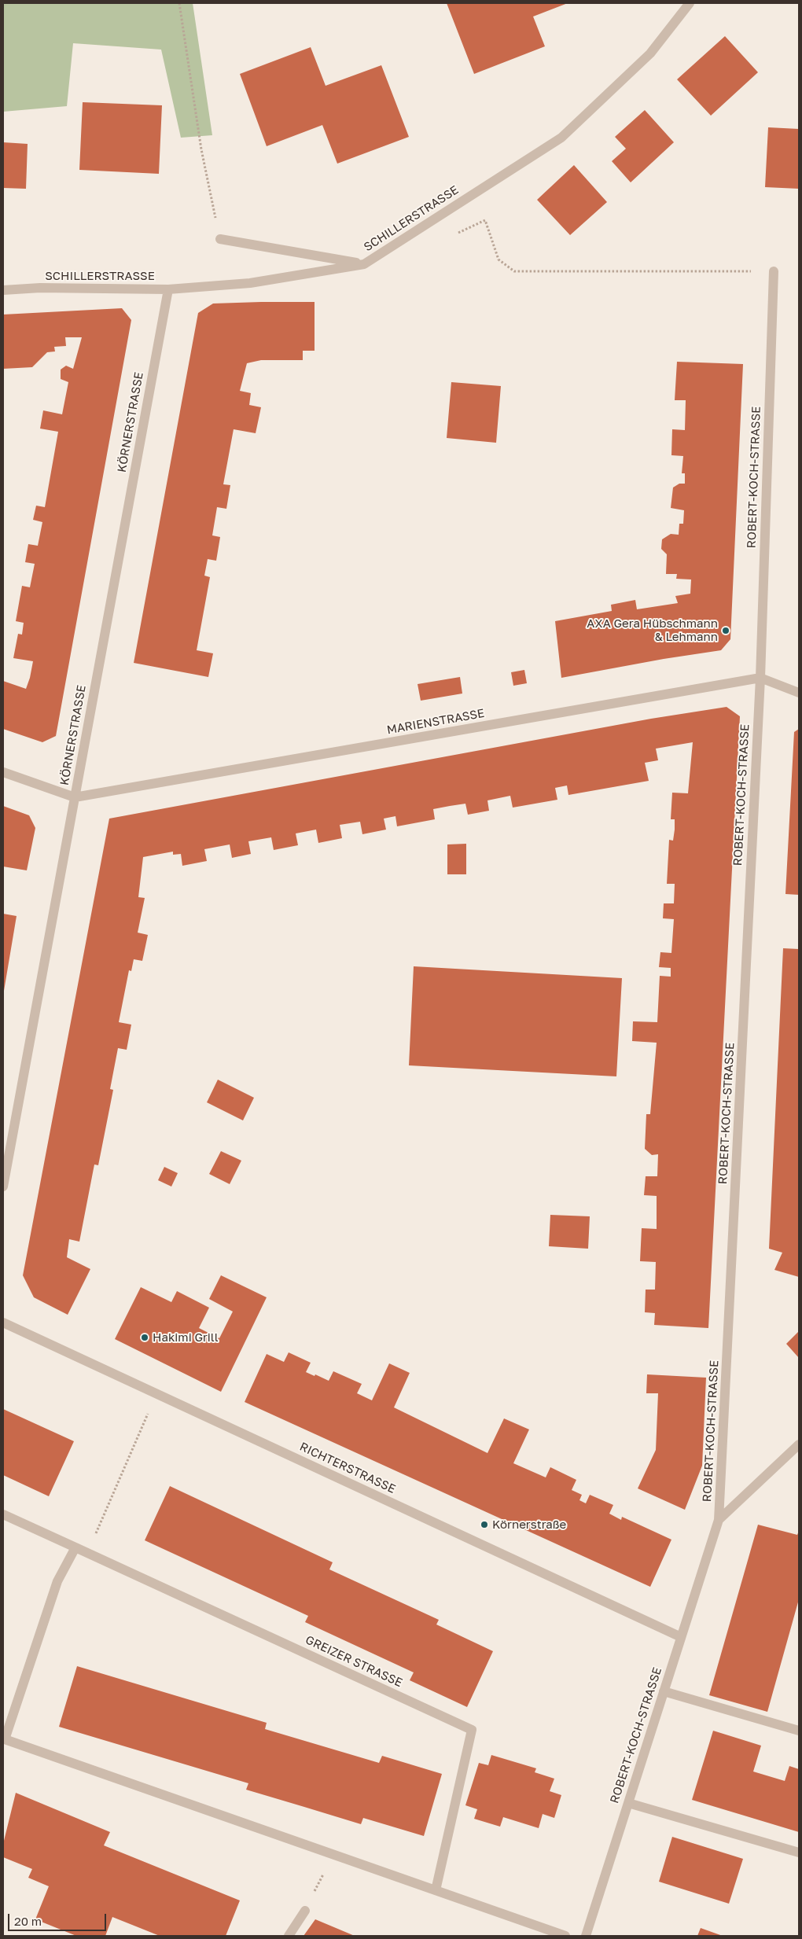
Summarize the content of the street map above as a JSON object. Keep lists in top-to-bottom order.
{
  "streets": {
    "street": [
      "SCHILLERSTRASSE",
      "KÖRNERSTRASSE",
      "ROBERT-KOCH-STRASSE",
      "MARIENSTRASSE",
      "RICHTERSTRASSE",
      "GREIZER STRASSE"
    ]
  },
  "crossings": [
    ["SCHILLERSTRASSE", "KÖRNERSTRASSE"],
    ["KÖRNERSTRASSE", "MARIENSTRASSE"],
    ["ROBERT-KOCH-STRASSE", "MARIENSTRASSE"],
    ["ROBERT-KOCH-STRASSE", "RICHTERSTRASSE"]
  ],
  "places": ["AXA Gera Hübschmann & Lehmann", "Hakimi Grill", "Körnerstraße"],
  "scale_bar": "20 m"
}
